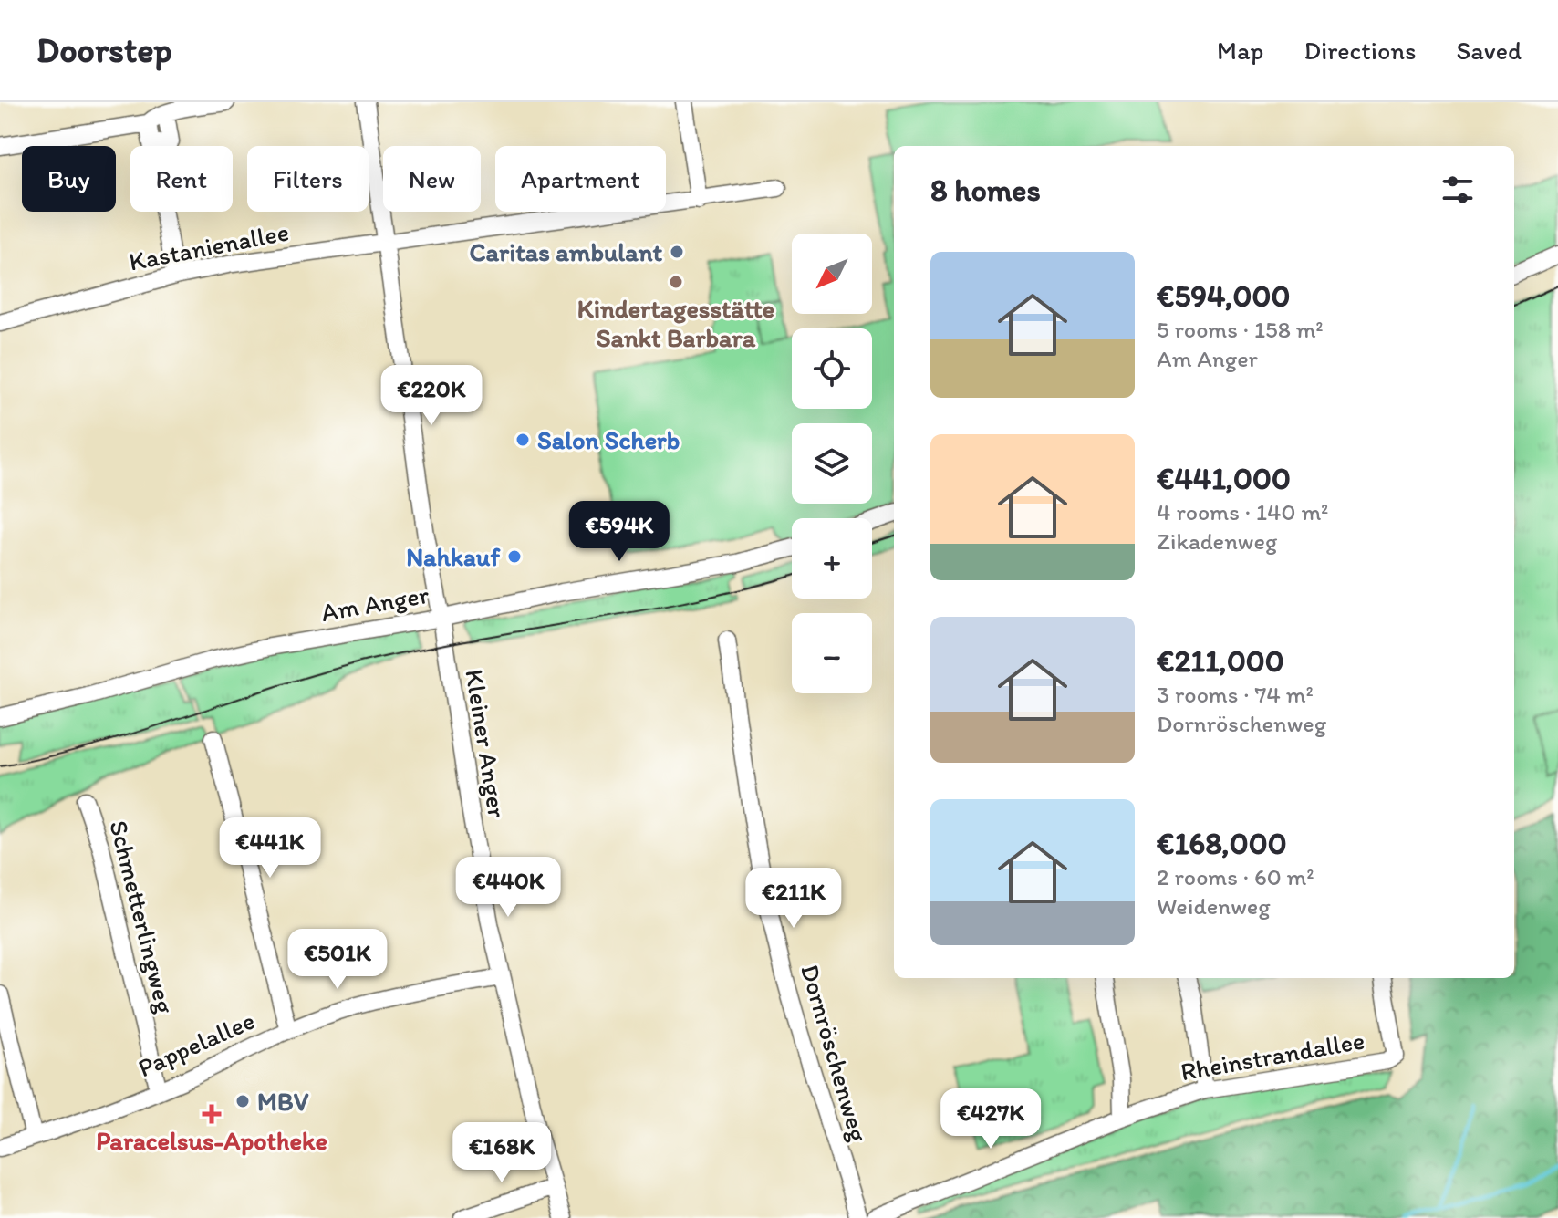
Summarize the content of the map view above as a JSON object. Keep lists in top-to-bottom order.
{
  "streets": {
    "street": [
      "Kastanienallee",
      "Am Anger",
      "Kleiner Anger",
      "Schmetterlingweg",
      "Pappelallee",
      "Dornröschenweg",
      "Rheinstrandallee"
    ]
  },
  "crossings": [
    ["Kastanienallee", "Kleiner Anger"],
    ["Am Anger", "Kleiner Anger"],
    ["Kleiner Anger", "Pappelallee"],
    ["Schmetterlingweg", "Pappelallee"]
  ],
  "places": {
    "other": [
      "Caritas ambulant",
      "Kindertagesstätte Sankt Barbara",
      "Salon Scherb",
      "Nahkauf",
      "MBV"
    ],
    "health": ["Paracelsus-Apotheke"]
  },
  "north": "bottom left",
  "page": {
    "header": "Doorstep",
    "nav": ["Map", "Directions", "Saved"],
    "chip": [
      "Buy",
      "Rent",
      "Filters",
      "New",
      "Apartment"
    ],
    "heading": "8 homes",
    "map_buttons": ["+", "−"],
    "list": [
      {
        "name": "€594,000",
        "note": "5 rooms · 158 m² · Am Anger"
      },
      {
        "name": "€441,000",
        "note": "4 rooms · 140 m² · Zikadenweg"
      },
      {
        "name": "€211,000",
        "note": "3 rooms · 74 m² · Dornröschenweg"
      },
      {
        "name": "€168,000",
        "note": "2 rooms · 60 m² · Weidenweg"
      }
    ],
    "price": [
      "€220K",
      "€594K",
      "€441K",
      "€440K",
      "€211K",
      "€501K",
      "€427K",
      "€168K"
    ]
  }
}
